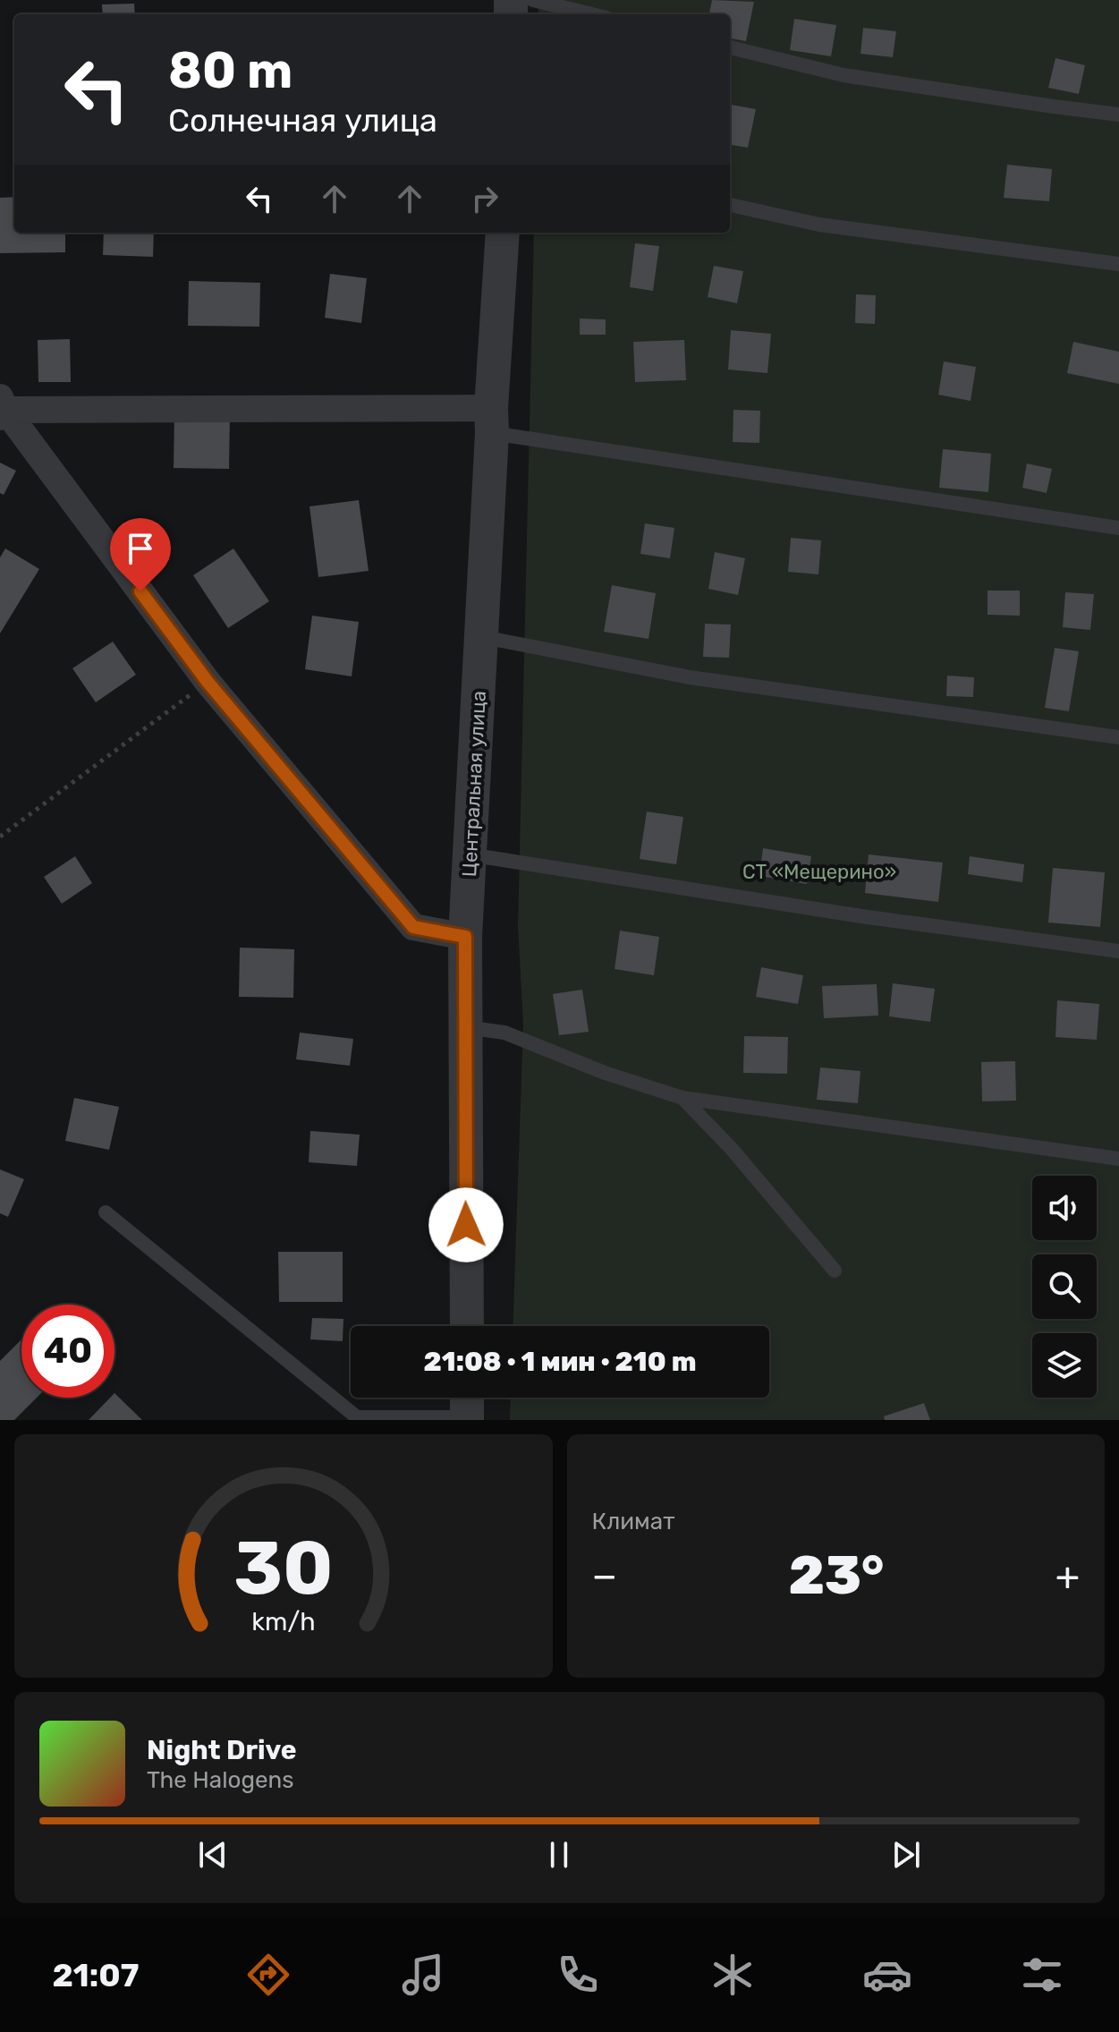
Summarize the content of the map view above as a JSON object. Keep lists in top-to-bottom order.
{
  "streets": {
    "street": ["Центральная улица"]
  },
  "parks": ["СТ «Мещерино»"],
  "page": {
    "turn": ["80 m", "Солнечная улица"],
    "limit": "40",
    "trip": "21:08 · 1 мин · 210 m",
    "tile": "Климат",
    "heat": ["−", "23°", "+"],
    "song": ["Night Drive", "The Halogens"],
    "tabs": "21:07",
    "gauge": ["30", "km/h"]
  }
}
